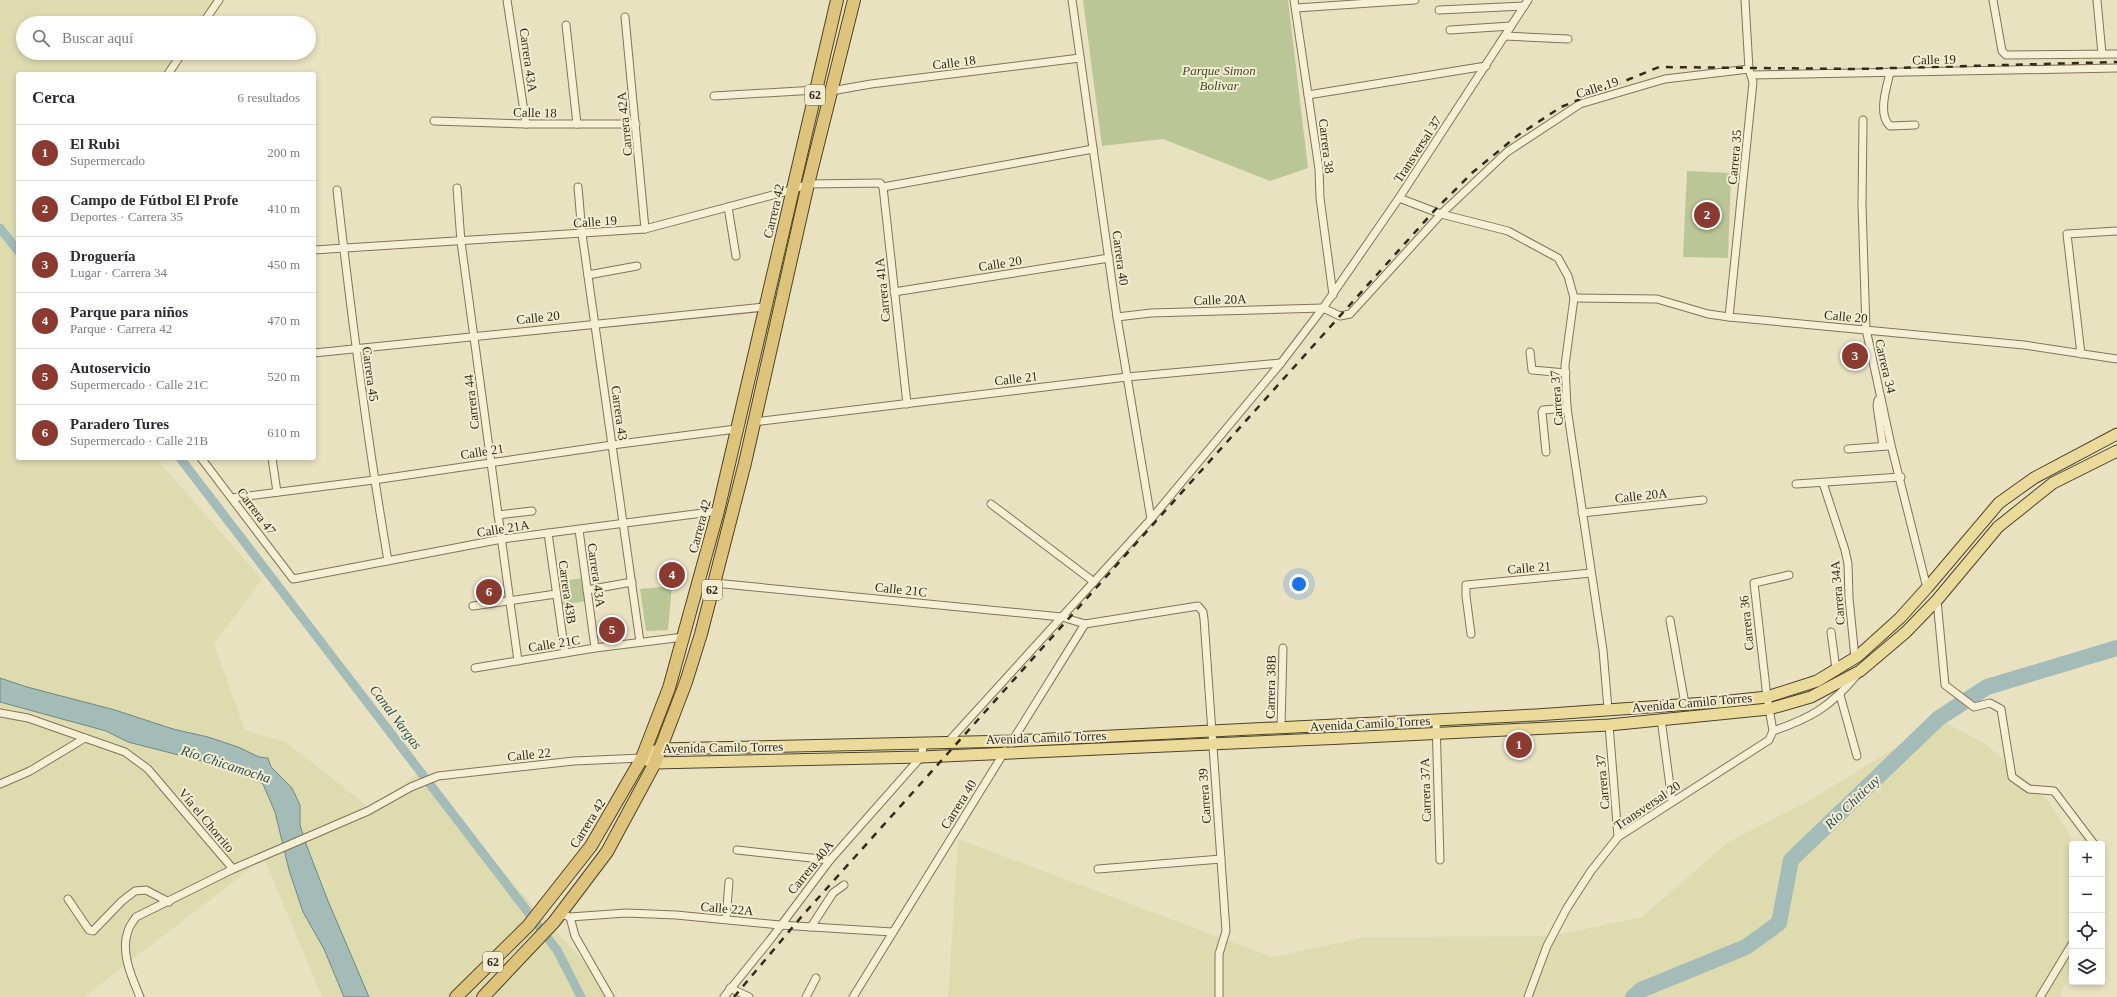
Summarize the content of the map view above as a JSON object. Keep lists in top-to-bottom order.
{
  "streets": {
    "highway": ["62", "Carrera 42"],
    "main road": ["Avenida Camilo Torres"],
    "street": [
      "Calle 19",
      "Carrera 43A",
      "Calle 18",
      "Carrera 42A",
      "Carrera 38",
      "Transversal 37",
      "Carrera 35",
      "Carrera 40",
      "Calle 20",
      "Carrera 41A",
      "Calle 20A",
      "Carrera 34",
      "Carrera 45",
      "Calle 21",
      "Carrera 37",
      "Carrera 44",
      "Carrera 43",
      "Carrera 47",
      "Calle 21A",
      "Calle 21C",
      "Carrera 43B",
      "Carrera 34A",
      "Carrera 36",
      "Carrera 38B",
      "Calle 22",
      "Carrera 37A",
      "Carrera 39",
      "Transversal 20",
      "Vía el Chorrito",
      "Carrera 40A",
      "Calle 22A"
    ]
  },
  "crossings": [
    ["Calle 19", "62"],
    ["Calle 19", "Carrera 42A"],
    ["Calle 19", "Carrera 35"],
    ["Calle 19", "Carrera 42"],
    ["Calle 19", "Carrera 41A"],
    ["Calle 19", "Carrera 45"],
    ["Calle 19", "Carrera 37"],
    ["Calle 19", "Carrera 44"],
    ["Calle 19", "Carrera 43"],
    ["Carrera 43A", "Calle 18"],
    ["Carrera 43A", "Calle 21A"],
    ["Carrera 43A", "Calle 21C"],
    ["Calle 18", "62"],
    ["Calle 18", "Carrera 42A"],
    ["Calle 18", "Carrera 40"],
    ["62", "Calle 21"],
    ["62", "Calle 21C"],
    ["62", "Avenida Camilo Torres"],
    ["62", "Calle 22A"],
    ["Carrera 38", "Transversal 37"],
    ["Transversal 37", "Calle 20A"],
    ["Transversal 37", "Carrera 37"],
    ["Carrera 35", "Calle 20"],
    ["Carrera 42", "Calle 20"],
    ["Carrera 42", "Calle 21"],
    ["Carrera 42", "Calle 21A"],
    ["Carrera 42", "Calle 21C"],
    ["Carrera 42", "Avenida Camilo Torres"],
    ["Carrera 42", "Calle 22"],
    ["Carrera 40", "Calle 20"],
    ["Carrera 40", "Calle 20A"],
    ["Carrera 40", "Calle 21"],
    ["Carrera 40", "Calle 21C"],
    ["Carrera 40", "Avenida Camilo Torres"],
    ["Carrera 40", "Carrera 39"],
    ["Carrera 40", "Calle 22A"],
    ["Calle 20", "Carrera 41A"],
    ["Calle 20", "Carrera 34"],
    ["Calle 20", "Carrera 45"],
    ["Calle 20", "Carrera 37"],
    ["Calle 20", "Carrera 44"],
    ["Calle 20", "Carrera 43"],
    ["Carrera 41A", "Calle 21"],
    ["Calle 20A", "Carrera 37"],
    ["Carrera 34", "Avenida Camilo Torres"],
    ["Carrera 45", "Calle 21"],
    ["Carrera 45", "Calle 21A"],
    ["Calle 21", "Carrera 37"],
    ["Calle 21", "Carrera 44"],
    ["Calle 21", "Carrera 43"],
    ["Calle 21", "Carrera 47"],
    ["Carrera 37", "Avenida Camilo Torres"],
    ["Carrera 37", "Transversal 20"],
    ["Carrera 44", "Calle 21A"],
    ["Carrera 44", "Calle 21C"],
    ["Carrera 43", "Calle 21A"],
    ["Carrera 43", "Calle 21C"],
    ["Carrera 47", "Calle 21A"],
    ["Calle 21A", "Carrera 43B"],
    ["Calle 21C", "Carrera 43B"],
    ["Calle 21C", "Carrera 39"],
    ["Carrera 34A", "Avenida Camilo Torres"],
    ["Carrera 36", "Avenida Camilo Torres"],
    ["Carrera 38B", "Avenida Camilo Torres"],
    ["Avenida Camilo Torres", "Calle 22"],
    ["Avenida Camilo Torres", "Carrera 37A"],
    ["Avenida Camilo Torres", "Carrera 39"],
    ["Avenida Camilo Torres", "Transversal 20"],
    ["Avenida Camilo Torres", "Carrera 40A"],
    ["Calle 22", "Vía el Chorrito"],
    ["Carrera 40A", "Calle 22A"]
  ],
  "water": ["Canal Vargas", "Río Chicamocha", "Río Chiticuy"],
  "parks": ["Parque Simon Bolivar"],
  "page": {
    "search": "Buscar aquí",
    "heading": ["Cerca", "6 resultados"],
    "list": [
      {
        "mark": "1",
        "name": "El Rubi",
        "note": "Supermercado",
        "value": "200 m"
      },
      {
        "mark": "2",
        "name": "Campo de Fútbol El Profe",
        "note": "Deportes · Carrera 35",
        "value": "410 m"
      },
      {
        "mark": "3",
        "name": "Droguería",
        "note": "Lugar · Carrera 34",
        "value": "450 m"
      },
      {
        "mark": "4",
        "name": "Parque para niños",
        "note": "Parque · Carrera 42",
        "value": "470 m"
      },
      {
        "mark": "5",
        "name": "Autoservicio",
        "note": "Supermercado · Calle 21C",
        "value": "520 m"
      },
      {
        "mark": "6",
        "name": "Paradero Tures",
        "note": "Supermercado · Calle 21B",
        "value": "610 m"
      }
    ],
    "pins": [
      "2",
      "3",
      "4",
      "6",
      "5",
      "1"
    ],
    "map_buttons": ["+", "−"]
  }
}
